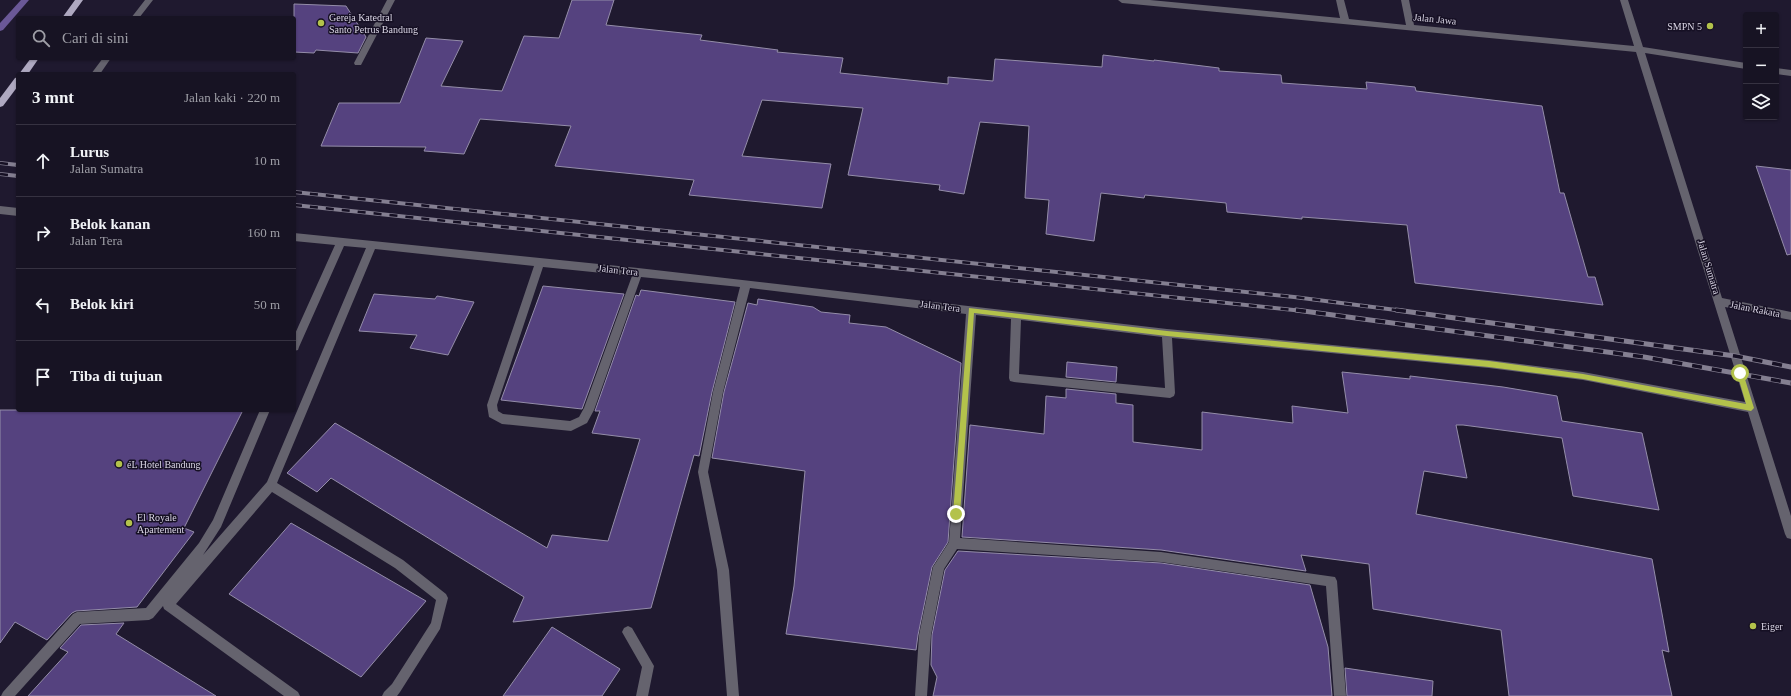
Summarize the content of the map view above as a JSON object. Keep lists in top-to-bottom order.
{
  "streets": {
    "street": [
      "Jalan Jawa",
      "Jalan Sumatra",
      "Jalan Tera",
      "Jalan Rakata"
    ]
  },
  "crossings": [
    ["Jalan Jawa", "Jalan Sumatra"],
    ["Jalan Sumatra", "Jalan Tera"],
    ["Jalan Sumatra", "Jalan Rakata"]
  ],
  "places": [
    "Gereja Katedral Santo Petrus Bandung",
    "SMPN 5",
    "éL Hotel Bandung",
    "El Royale Apartement",
    "Eiger"
  ],
  "page": {
    "map_buttons": ["+", "−"],
    "search": "Cari di sini",
    "heading": ["3 mnt", "Jalan kaki · 220 m"],
    "list": [
      ["Lurus", "Jalan Sumatra", "10 m"],
      ["Belok kanan", "Jalan Tera", "160 m"],
      ["Belok kiri", "50 m"],
      "Tiba di tujuan"
    ]
  }
}
